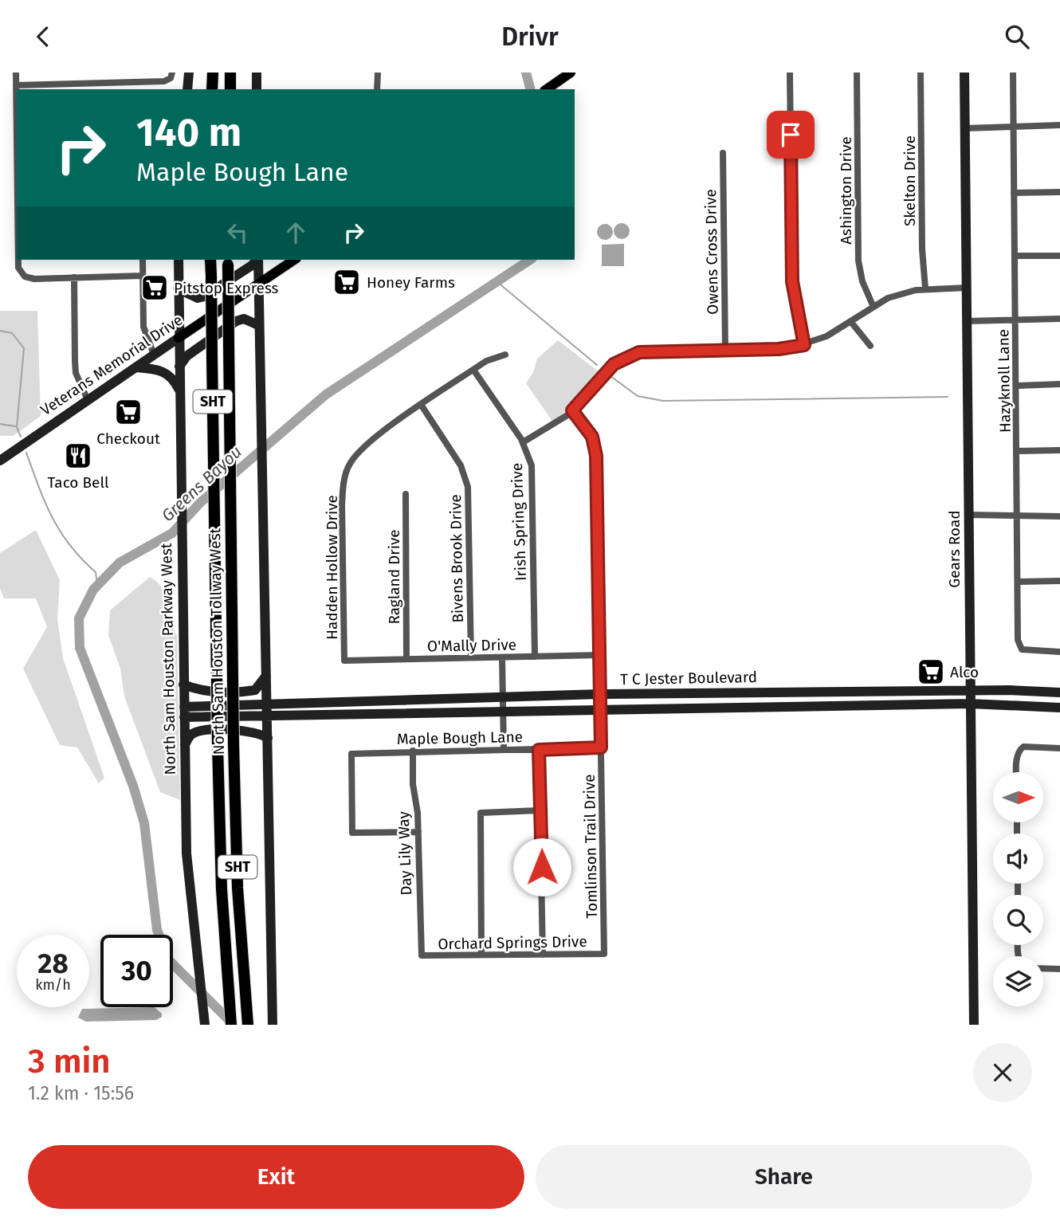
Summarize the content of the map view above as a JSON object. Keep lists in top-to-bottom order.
{
  "streets": {
    "highway": ["SHT", "North Sam Houston Tollway West"],
    "main road": [
      "Veterans Memorial Drive",
      "Gears Road",
      "North Sam Houston Parkway West",
      "T C Jester Boulevard"
    ],
    "street": [
      "Skelton Drive",
      "Ashington Drive",
      "Owens Cross Drive",
      "Hazyknoll Lane",
      "Irish Spring Drive",
      "Bivens Brook Drive",
      "Hadden Hollow Drive",
      "Ragland Drive",
      "O'Mally Drive",
      "Maple Bough Lane",
      "Tomlinson Trail Drive",
      "Day Lily Way",
      "Orchard Springs Drive"
    ]
  },
  "crossings": [
    ["Veterans Memorial Drive", "North Sam Houston Parkway West"],
    ["Irish Spring Drive", "Hadden Hollow Drive"],
    ["Irish Spring Drive", "O'Mally Drive"],
    ["Gears Road", "T C Jester Boulevard"],
    ["Bivens Brook Drive", "Hadden Hollow Drive"],
    ["Bivens Brook Drive", "O'Mally Drive"],
    ["Hadden Hollow Drive", "O'Mally Drive"],
    ["Ragland Drive", "O'Mally Drive"],
    ["O'Mally Drive", "Tomlinson Trail Drive"],
    ["North Sam Houston Parkway West", "T C Jester Boulevard"],
    ["T C Jester Boulevard", "Tomlinson Trail Drive"],
    ["Maple Bough Lane", "Tomlinson Trail Drive"],
    ["Maple Bough Lane", "Day Lily Way"],
    ["Tomlinson Trail Drive", "Orchard Springs Drive"],
    ["Day Lily Way", "Orchard Springs Drive"]
  ],
  "water": ["Greens Bayou"],
  "places": {
    "supermarket": [
      "Honey Farms",
      "Pitstop Express",
      "Checkout",
      "Alco"
    ],
    "restaurant": ["Taco Bell"]
  },
  "north": "right",
  "page": {
    "header": "Drivr",
    "turn": ["140 m", "Maple Bough Lane"],
    "speed": "28 km/h",
    "limit": "30",
    "heading": ["3 min", "1.2 km · 15:56"],
    "buttons": ["Exit", "Share"]
  }
}
